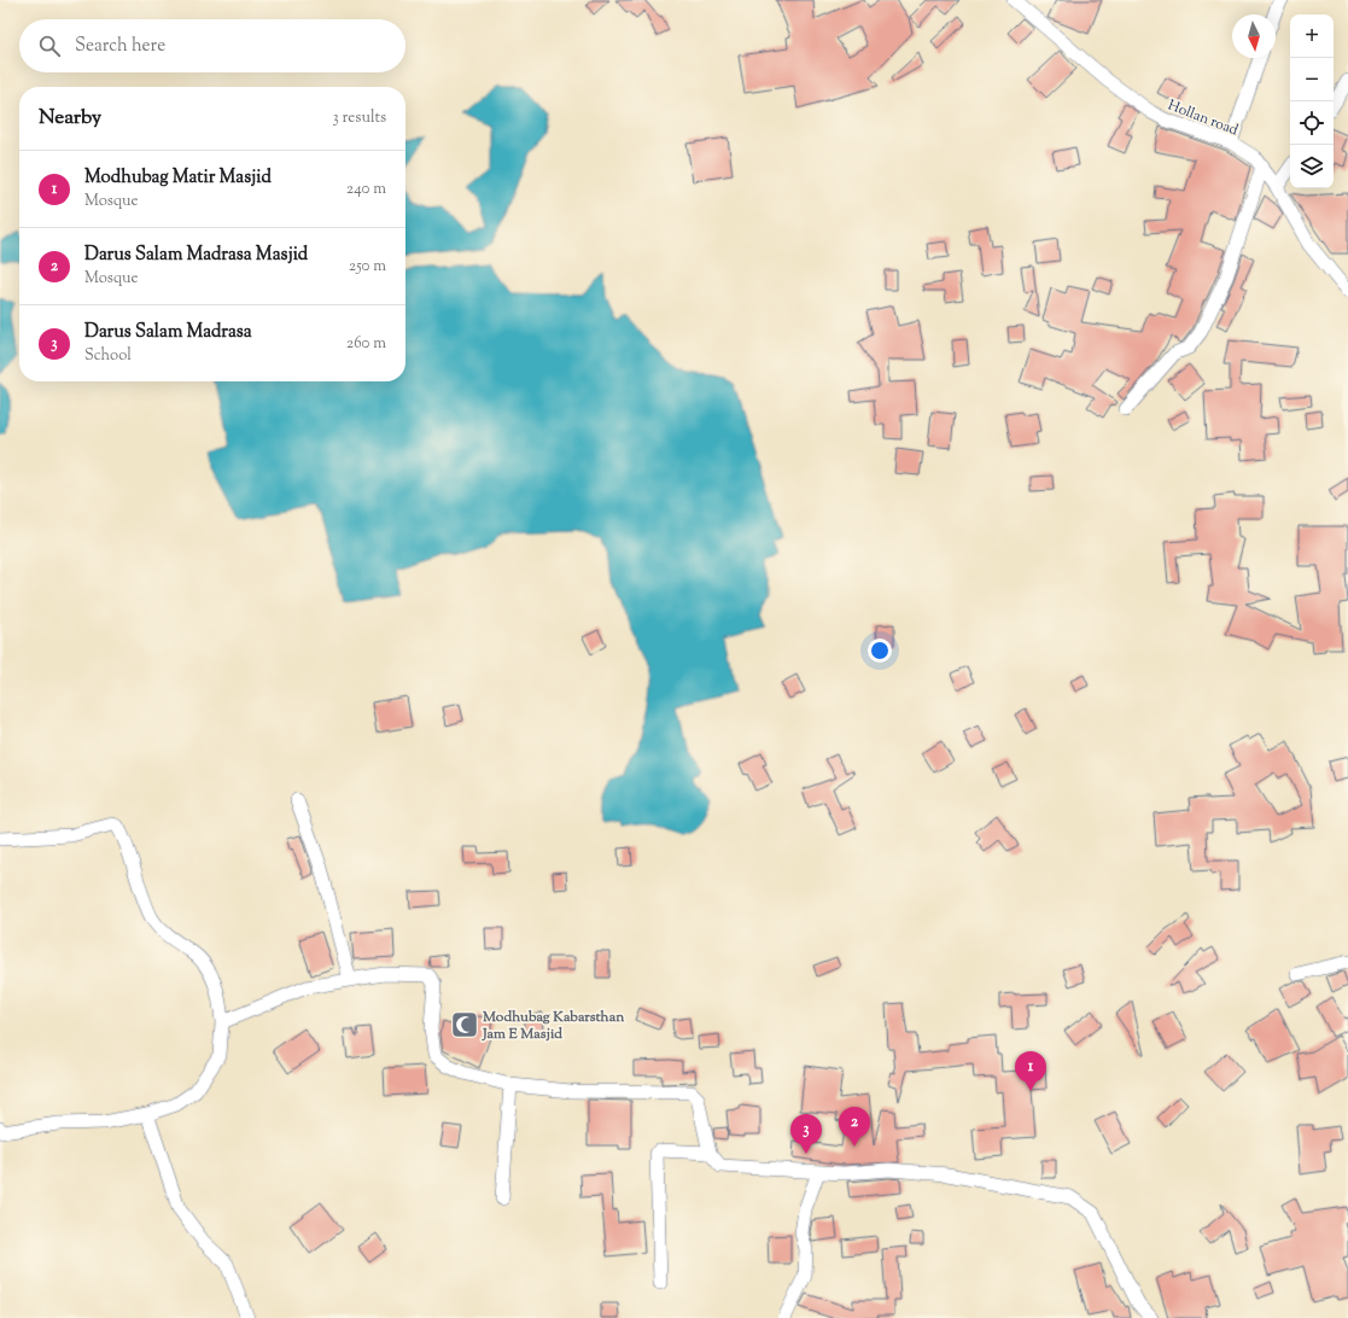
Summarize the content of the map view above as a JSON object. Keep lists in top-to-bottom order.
{
  "streets": {
    "street": ["Hollan road"]
  },
  "places": {
    "mosque": ["Modhubag Kabarsthan Jam E Masjid"]
  },
  "north": "bottom",
  "page": {
    "map_buttons": ["+", "−"],
    "search": "Search here",
    "heading": ["Nearby", "3 results"],
    "list": [
      {
        "mark": "1",
        "name": "Modhubag Matir Masjid",
        "note": "Mosque",
        "value": "240 m"
      },
      {
        "mark": "2",
        "name": "Darus Salam Madrasa Masjid",
        "note": "Mosque",
        "value": "250 m"
      },
      {
        "mark": "3",
        "name": "Darus Salam Madrasa",
        "note": "School",
        "value": "260 m"
      }
    ],
    "pins": ["1", "2", "3"]
  }
}
